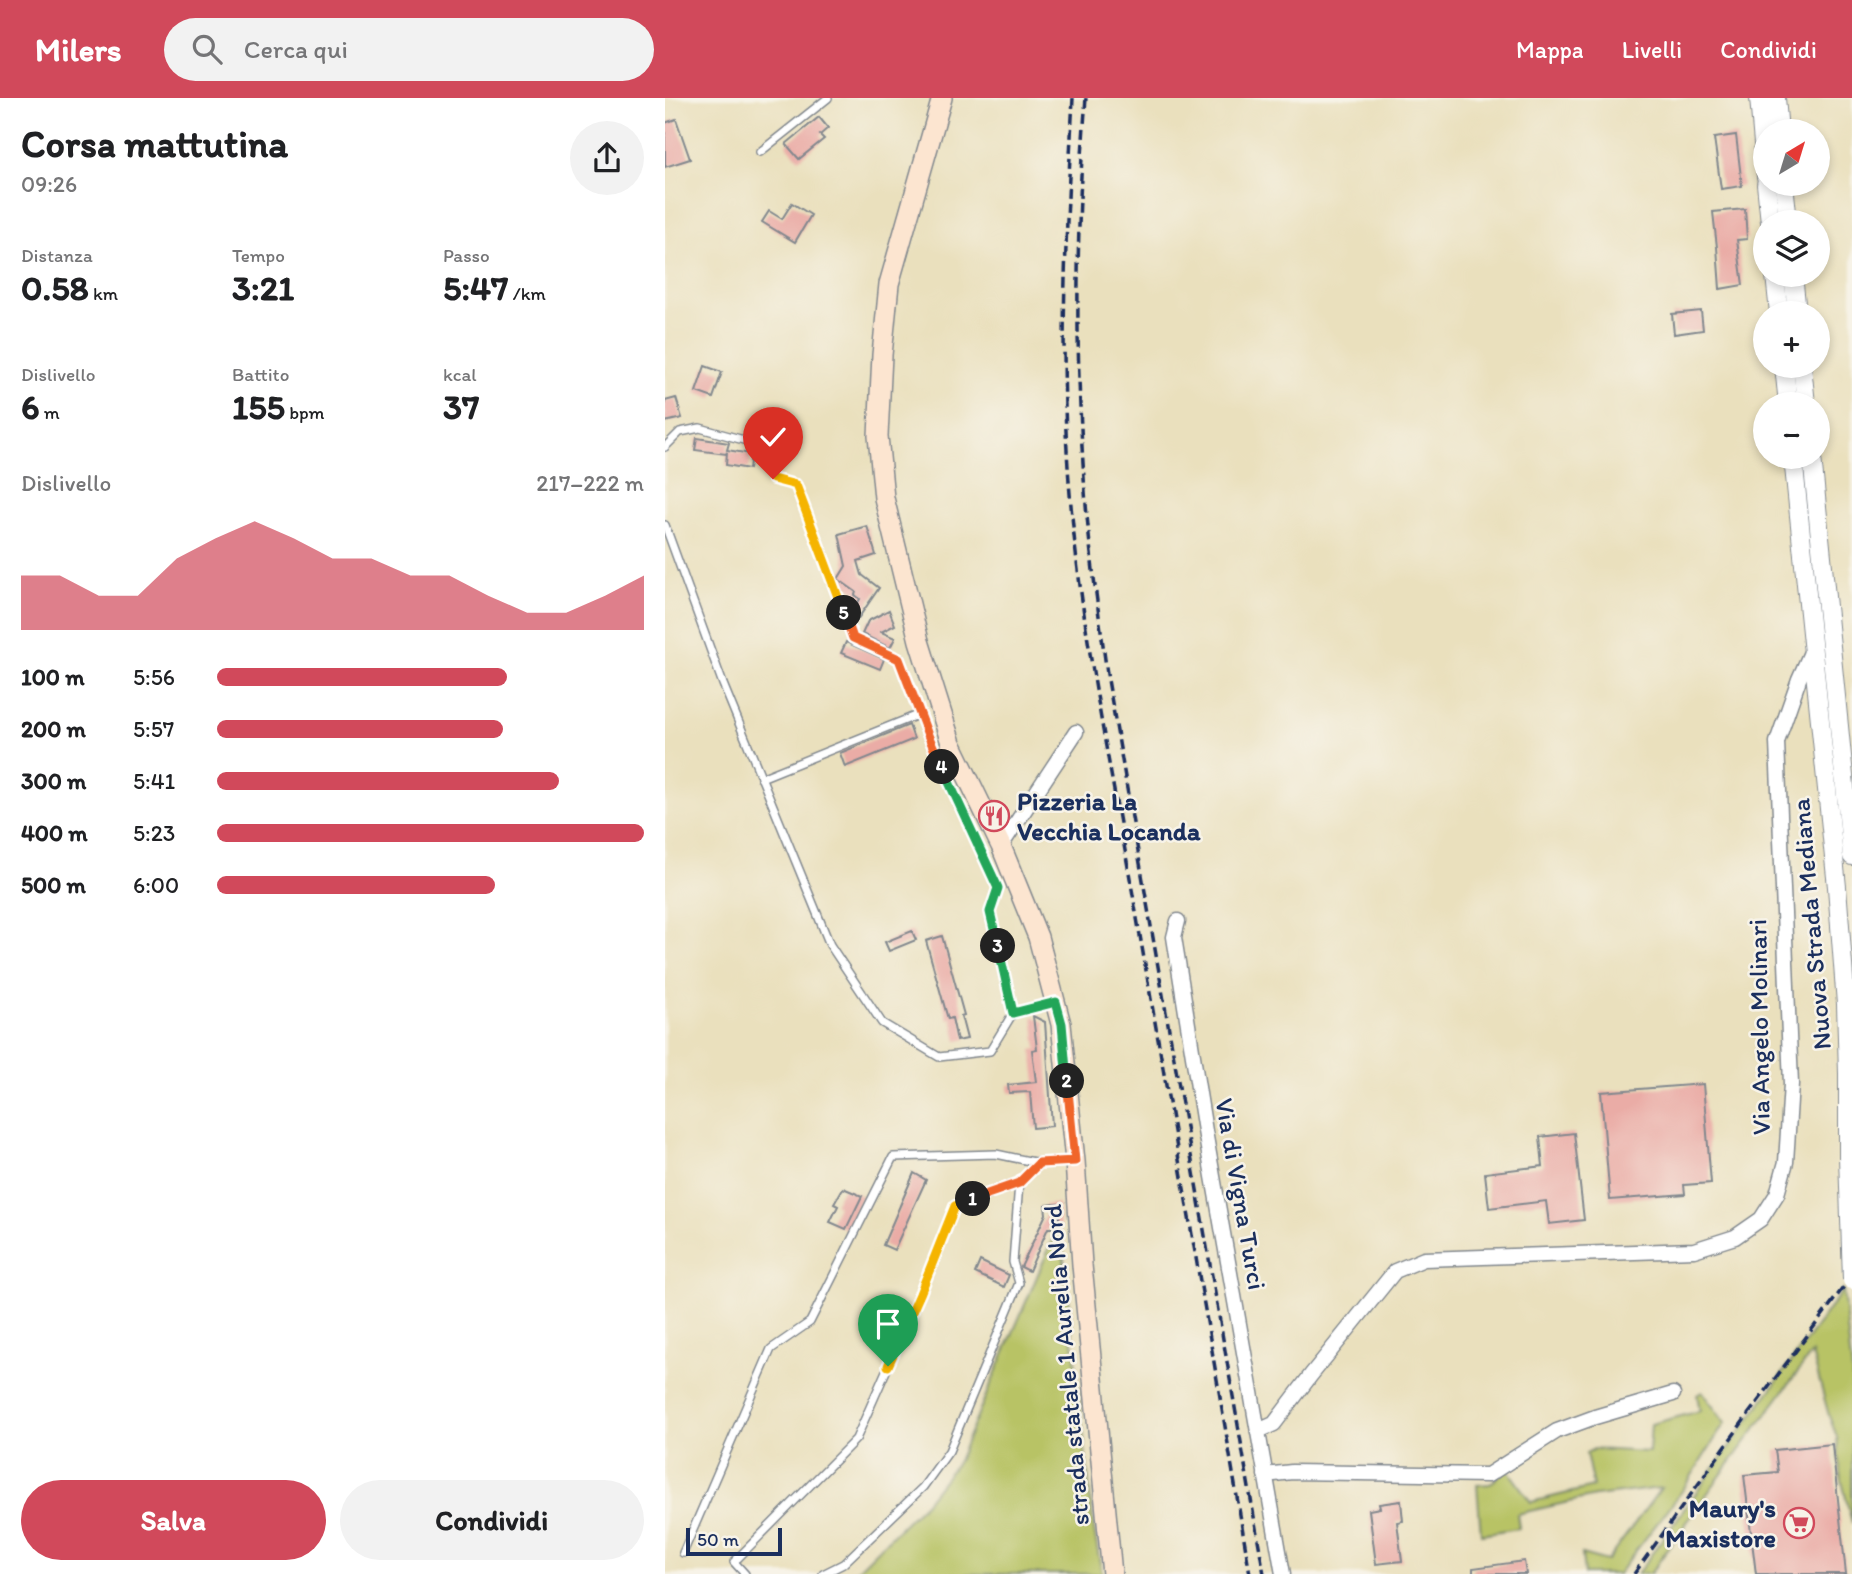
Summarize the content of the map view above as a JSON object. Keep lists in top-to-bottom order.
{
  "streets": {
    "main road": ["strada statale 1 Aurelia Nord"],
    "street": ["Nuova Strada Mediana", "Via Angelo Molinari", "Via di Vigna Turci"]
  },
  "crossings": [
    ["Nuova Strada Mediana", "Via Angelo Molinari"],
    ["Via Angelo Molinari", "Via di Vigna Turci"]
  ],
  "places": {
    "restaurant": ["Pizzeria La Vecchia Locanda"],
    "supermarket": ["Maury's Maxistore"]
  },
  "scale_bar": "50 m",
  "north": "top right",
  "page": {
    "header": "Milers",
    "search": "Cerca qui",
    "nav": ["Mappa", "Livelli", "Condividi"],
    "heading": ["Corsa mattutina", "09:26"],
    "map_buttons": ["+", "−"],
    "stats": [
      ["Distanza", "0.58 km"],
      ["Tempo", "3:21"],
      ["Passo", "5:47 /km"],
      ["Dislivello", "6 m"],
      ["Battito", "155 bpm"],
      ["kcal", "37"]
    ],
    "chart": ["Dislivello", "217–222 m"],
    "pins": [
      "5",
      "4",
      "3",
      "2",
      "1"
    ],
    "list": [
      {
        "name": "100 m",
        "note": "5:56"
      },
      {
        "name": "200 m",
        "note": "5:57"
      },
      {
        "name": "300 m",
        "note": "5:41"
      },
      {
        "name": "400 m",
        "note": "5:23"
      },
      {
        "name": "500 m",
        "note": "6:00"
      }
    ],
    "buttons": ["Salva", "Condividi"],
    "scale": "50 m"
  }
}
